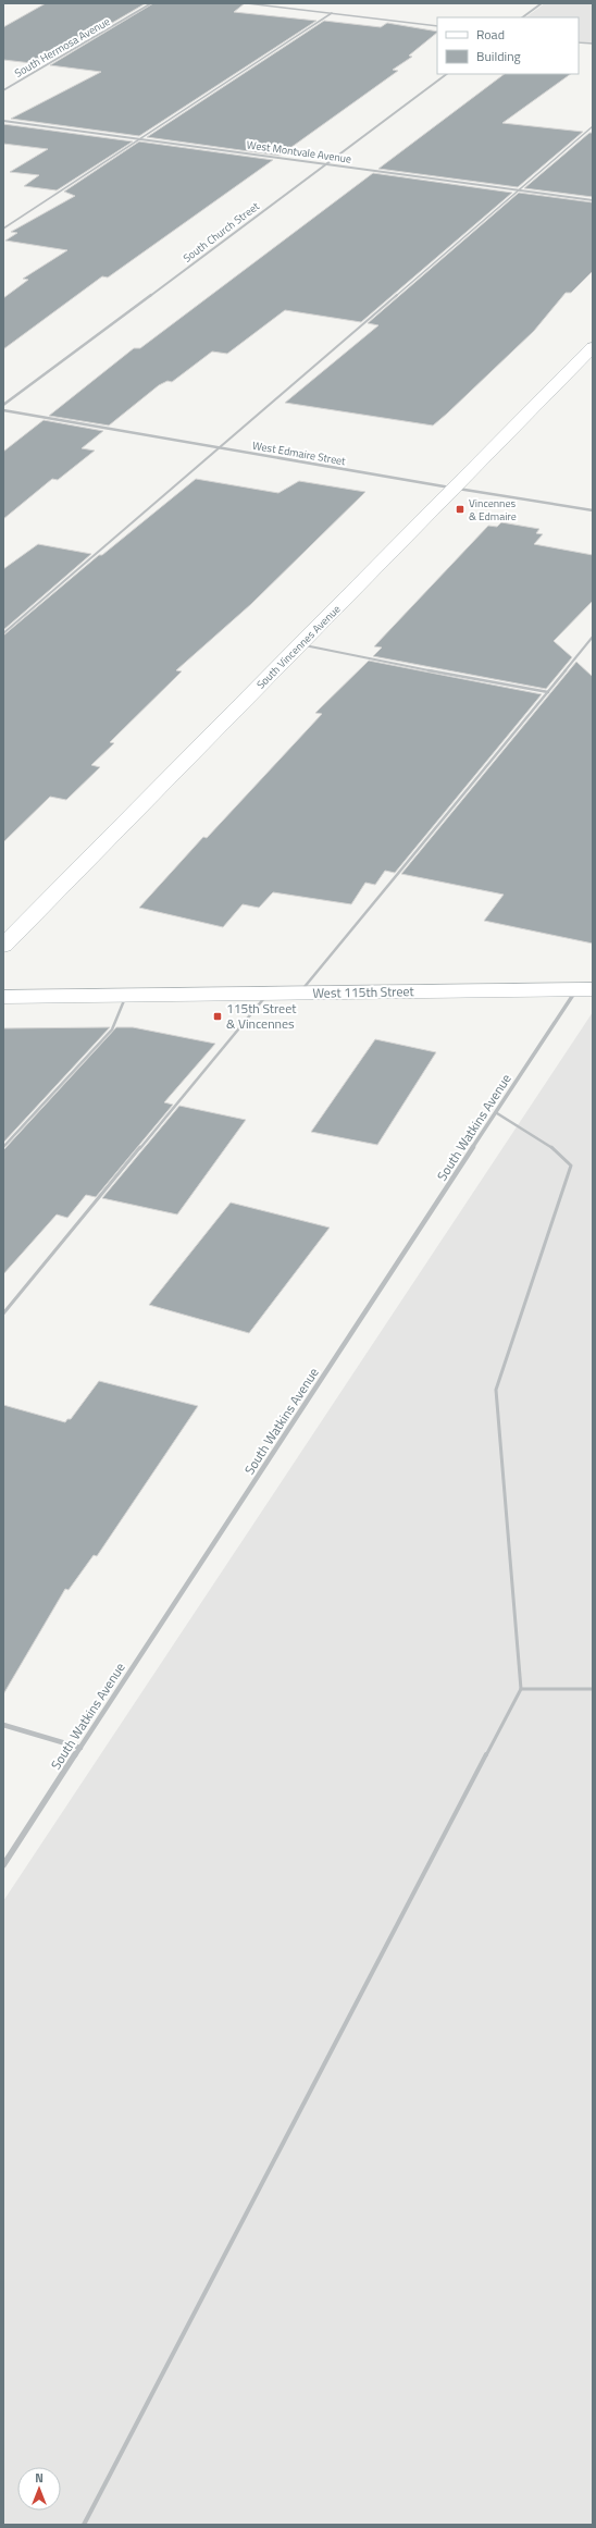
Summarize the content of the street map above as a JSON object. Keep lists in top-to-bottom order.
{
  "streets": {
    "main road": ["South Vincennes Avenue", "West 115th Street"],
    "street": [
      "South Hermosa Avenue",
      "West Montvale Avenue",
      "South Church Street",
      "West Edmaire Street",
      "South Watkins Avenue"
    ]
  },
  "crossings": [
    ["West Montvale Avenue", "South Church Street"],
    ["West Edmaire Street", "South Vincennes Avenue"],
    ["West 115th Street", "South Watkins Avenue"]
  ],
  "places": {
    "transit": ["Vincennes & Edmaire", "115th Street & Vincennes"]
  },
  "legend": ["Road", "Building"],
  "north": "top"
}
